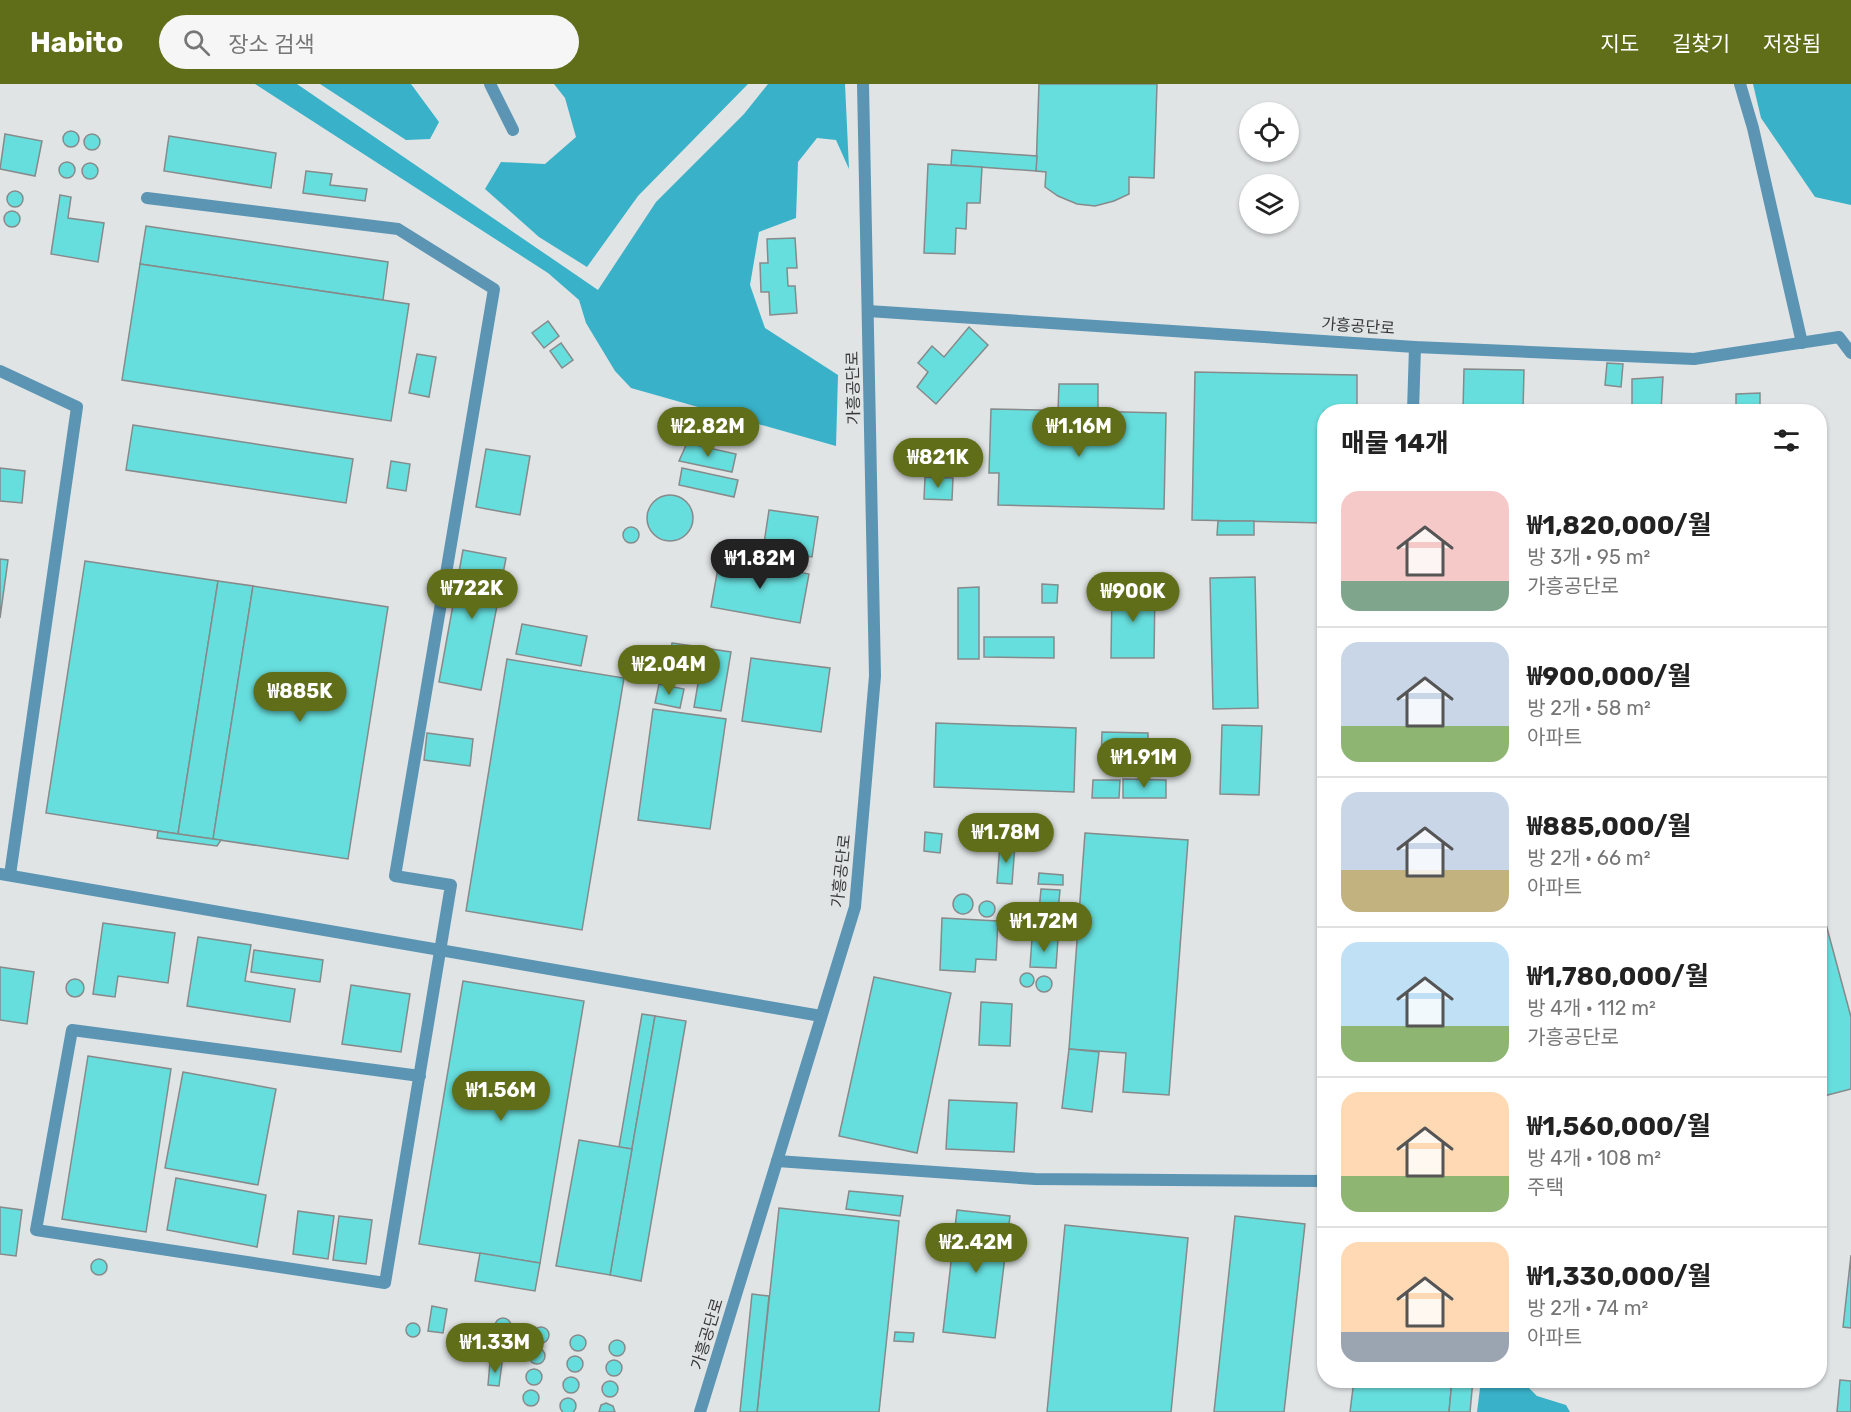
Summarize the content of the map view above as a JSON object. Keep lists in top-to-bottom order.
{
  "streets": {
    "street": ["가흥공단로"]
  },
  "page": {
    "header": "Habito",
    "search": "장소 검색",
    "nav": ["지도", "길찾기", "저장됨"],
    "heading": "매물 14개",
    "price": [
      "₩2.82M",
      "₩1.16M",
      "₩821K",
      "₩1.82M",
      "₩722K",
      "₩900K",
      "₩2.04M",
      "₩885K",
      "₩1.91M",
      "₩1.78M",
      "₩1.72M",
      "₩1.56M",
      "₩2.42M",
      "₩1.33M"
    ],
    "list": [
      {
        "name": "₩1,820,000/월",
        "note": "방 3개 · 95 m² · 가흥공단로"
      },
      {
        "name": "₩900,000/월",
        "note": "방 2개 · 58 m² · 아파트"
      },
      {
        "name": "₩885,000/월",
        "note": "방 2개 · 66 m² · 아파트"
      },
      {
        "name": "₩1,780,000/월",
        "note": "방 4개 · 112 m² · 가흥공단로"
      },
      {
        "name": "₩1,560,000/월",
        "note": "방 4개 · 108 m² · 주택"
      },
      {
        "name": "₩1,330,000/월",
        "note": "방 2개 · 74 m² · 아파트"
      }
    ]
  }
}
